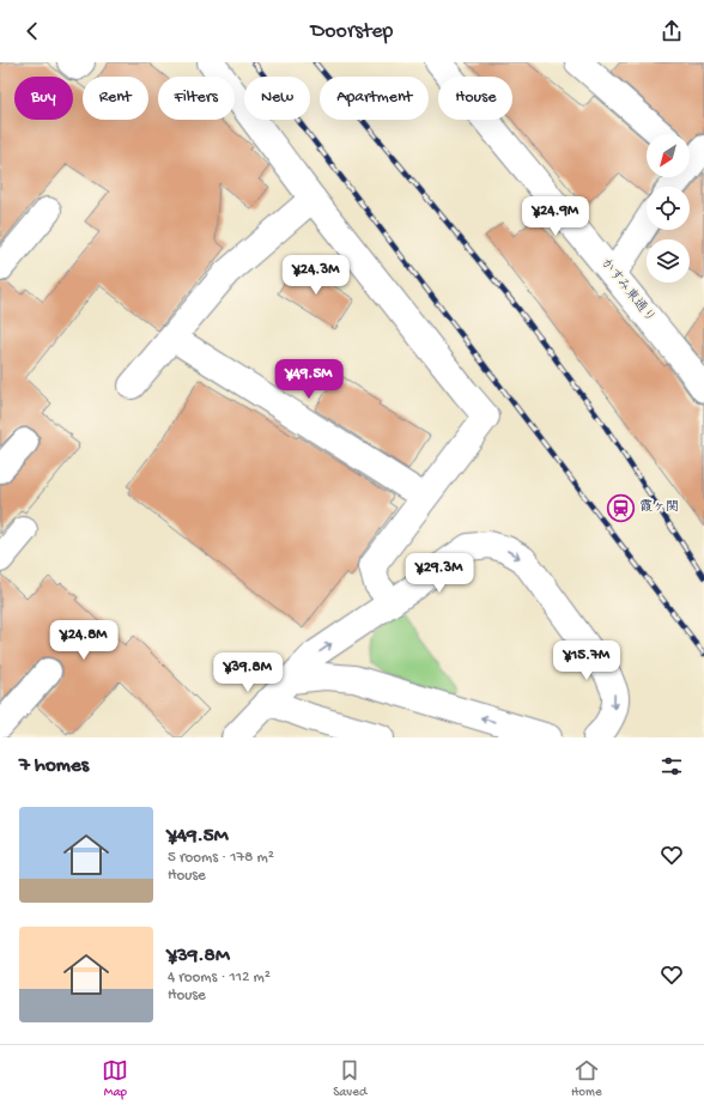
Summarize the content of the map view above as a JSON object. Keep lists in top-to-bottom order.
{
  "streets": {
    "street": ["かすみ東通り"]
  },
  "places": {
    "station": ["霞ヶ関"]
  },
  "north": "bottom left",
  "page": {
    "header": "Doorstep",
    "chip": [
      "Buy",
      "Rent",
      "Filters",
      "New",
      "Apartment",
      "House"
    ],
    "price": [
      "¥24.9M",
      "¥24.3M",
      "¥49.5M",
      "¥29.3M",
      "¥24.8M",
      "¥15.7M",
      "¥39.8M"
    ],
    "heading": "7 homes",
    "list": [
      {
        "name": "¥49.5M",
        "note": "5 rooms · 178 m² · House"
      },
      {
        "name": "¥39.8M",
        "note": "4 rooms · 112 m² · House"
      }
    ],
    "tabs": ["Map", "Saved", "Home"]
  }
}
